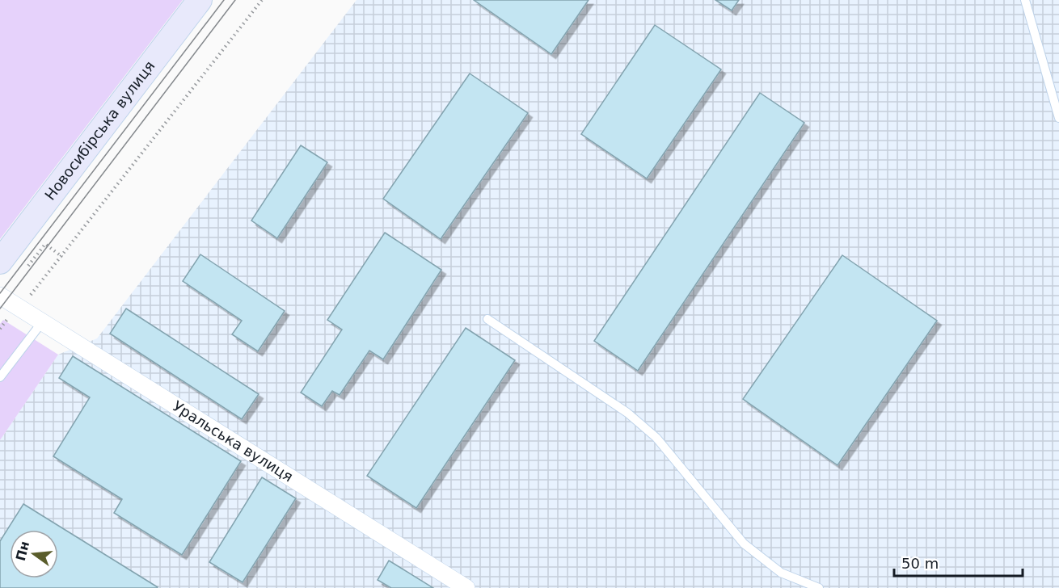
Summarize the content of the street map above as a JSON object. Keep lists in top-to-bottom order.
{
  "streets": {
    "main road": ["Новосибірська вулиця"],
    "street": ["Уральська вулиця"]
  },
  "scale_bar": "50 m",
  "north": "left"
}
